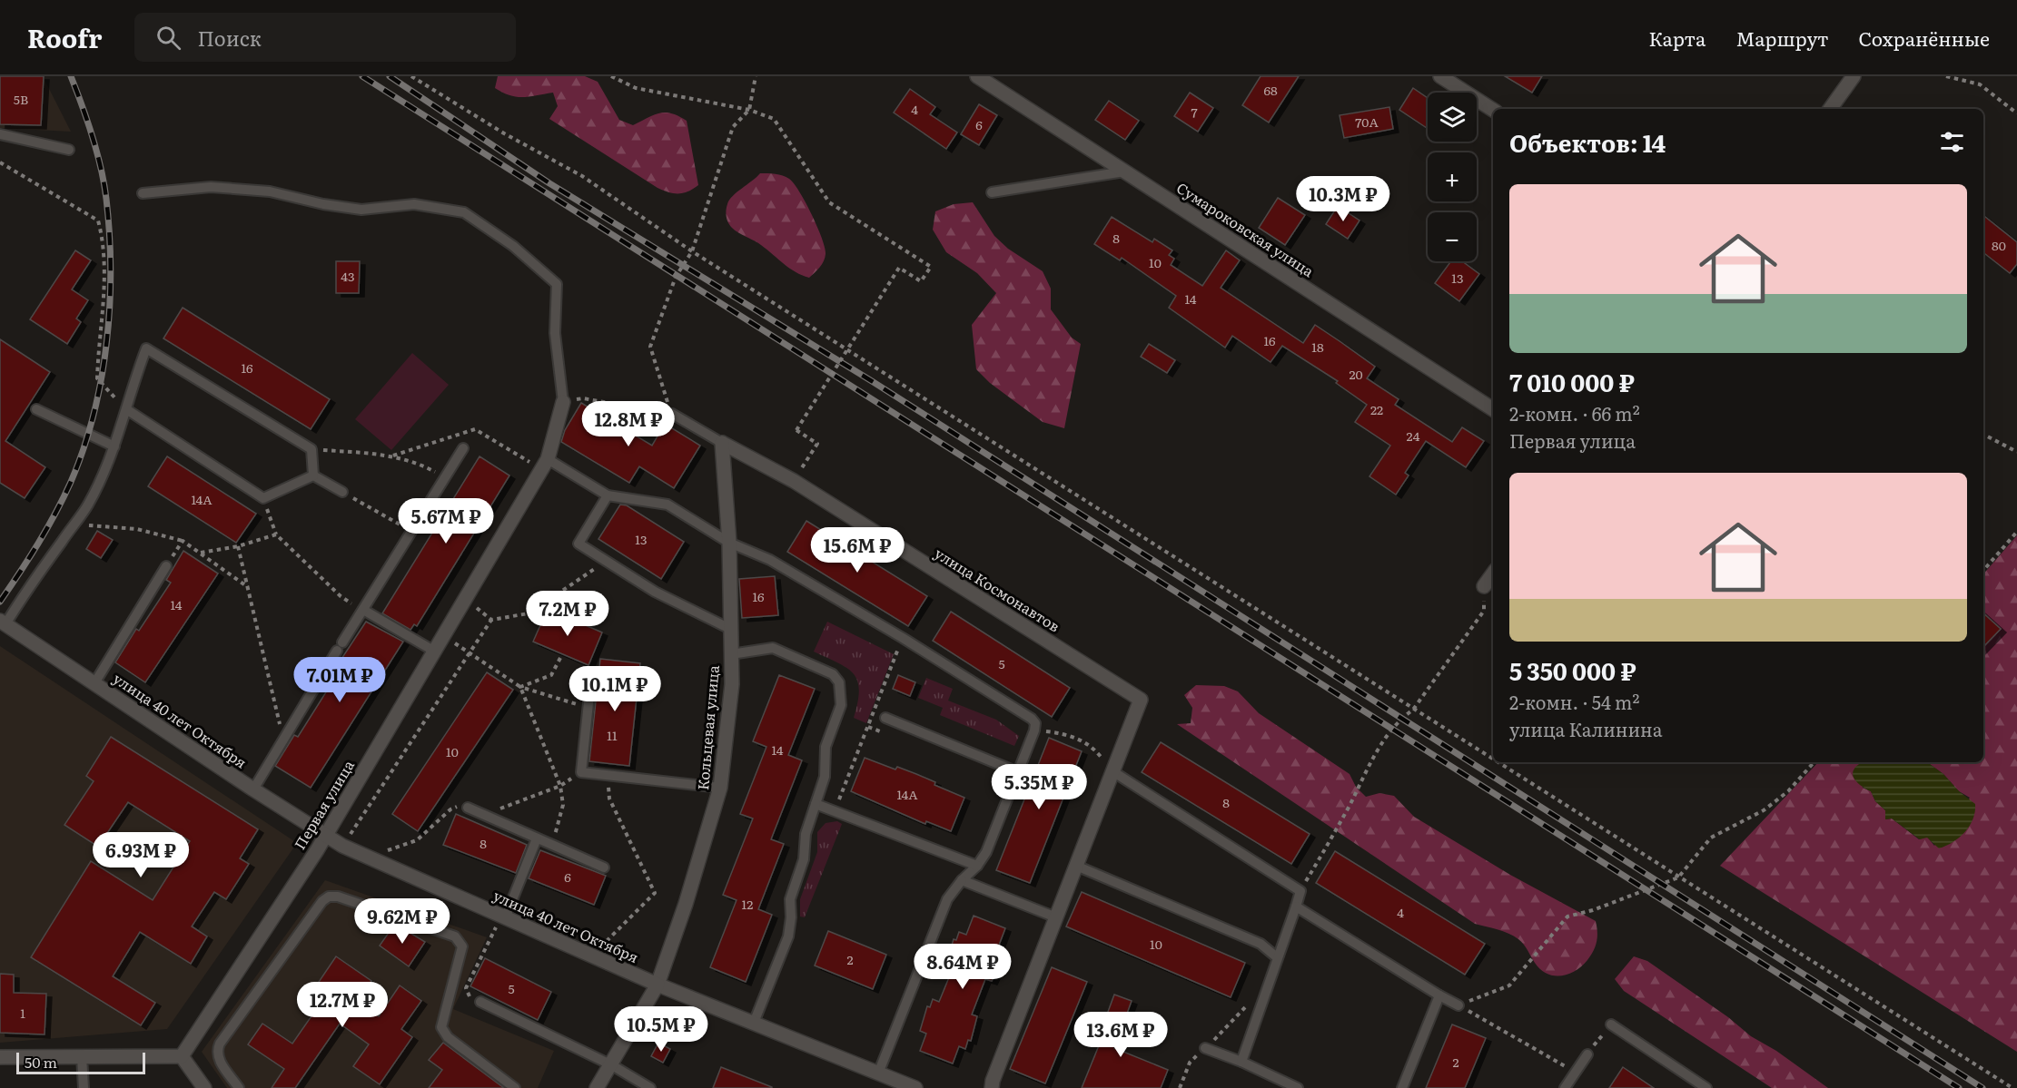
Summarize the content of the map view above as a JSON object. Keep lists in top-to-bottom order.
{
  "streets": {
    "street": [
      "Сумароковская улица",
      "улица Космонавтов",
      "улица 40 лет Октября",
      "Кольцевая улица",
      "Первая улица"
    ]
  },
  "crossings": [
    ["улица Космонавтов", "Кольцевая улица"],
    ["улица 40 лет Октября", "Кольцевая улица"],
    ["улица 40 лет Октября", "Первая улица"]
  ],
  "house_numbers": [
    "68",
    "5В",
    "4",
    "7",
    "70А",
    "6",
    "8",
    "80",
    "10",
    "43",
    "13",
    "14",
    "16",
    "18",
    "16",
    "20",
    "22",
    "24",
    "14А",
    "13",
    "16",
    "14",
    "5",
    "11",
    "14",
    "10",
    "14А",
    "8",
    "8",
    "6",
    "12",
    "4",
    "10",
    "2",
    "5",
    "1",
    "2"
  ],
  "scale_bar": "50 m",
  "page": {
    "header": "Roofr",
    "search": "Поиск",
    "nav": ["Карта", "Маршрут", "Сохранённые"],
    "map_buttons": ["+", "−"],
    "heading": "Объектов: 14",
    "list": [
      {
        "name": "7 010 000 ₽",
        "note": "2-комн. · 66 m² · Первая улица"
      },
      {
        "name": "5 350 000 ₽",
        "note": "2-комн. · 54 m² · улица Калинина"
      }
    ],
    "price": [
      "10.3M ₽",
      "12.8M ₽",
      "5.67M ₽",
      "15.6M ₽",
      "7.2M ₽",
      "7.01M ₽",
      "10.1M ₽",
      "5.35M ₽",
      "6.93M ₽",
      "9.62M ₽",
      "8.64M ₽",
      "12.7M ₽",
      "10.5M ₽",
      "13.6M ₽"
    ],
    "scale": "50 m"
  }
}
